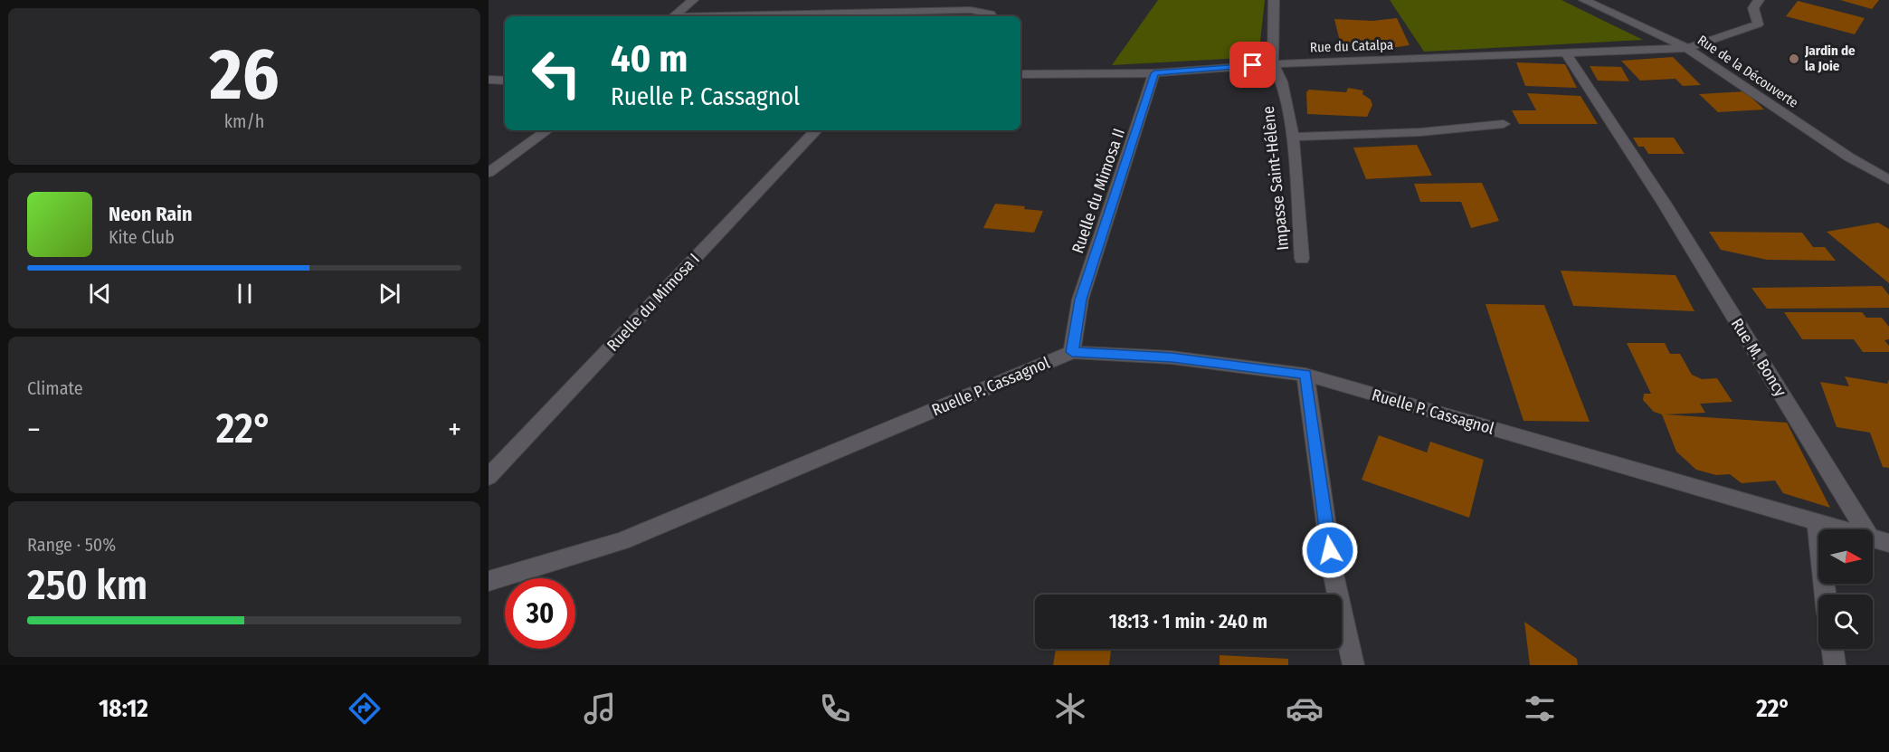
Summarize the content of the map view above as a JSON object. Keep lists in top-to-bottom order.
{
  "streets": {
    "street": [
      "Rue du Catalpa",
      "Rue de la Découverte",
      "Impasse Saint-Hélène",
      "Ruelle du Mimosa II",
      "Ruelle du Mimosa I",
      "Rue M. Boncy",
      "Ruelle P. Cassagnol"
    ]
  },
  "crossings": [
    ["Rue du Catalpa", "Rue de la Découverte"],
    ["Rue du Catalpa", "Impasse Saint-Hélène"],
    ["Rue du Catalpa", "Ruelle du Mimosa II"],
    ["Rue du Catalpa", "Rue M. Boncy"],
    ["Ruelle du Mimosa II", "Ruelle P. Cassagnol"]
  ],
  "places": ["Jardin de la Joie"],
  "north": "right",
  "page": {
    "tile": [
      ["26", "km/h"],
      "Climate",
      ["Range · 50%", "250 km"]
    ],
    "turn": ["40 m", "Ruelle P. Cassagnol"],
    "song": ["Neon Rain", "Kite Club"],
    "heat": ["−", "22°", "+"],
    "limit": "30",
    "trip": "18:13 · 1 min · 240 m",
    "tabs": ["18:12", "22°"]
  }
}
